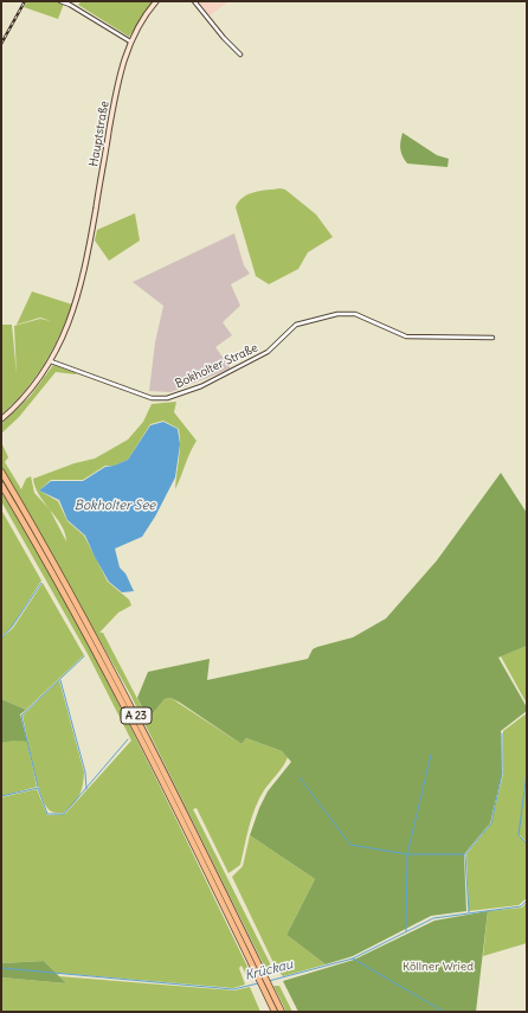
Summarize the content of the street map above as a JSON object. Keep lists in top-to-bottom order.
{
  "streets": {
    "highway": ["A 23"],
    "main road": ["Hauptstraße"],
    "street": ["Bokholter Straße"]
  },
  "crossings": [
    ["Hauptstraße", "Bokholter Straße"]
  ],
  "water": ["Bokholter See", "Krückau"],
  "parks": ["Köllner Wried"]
}
